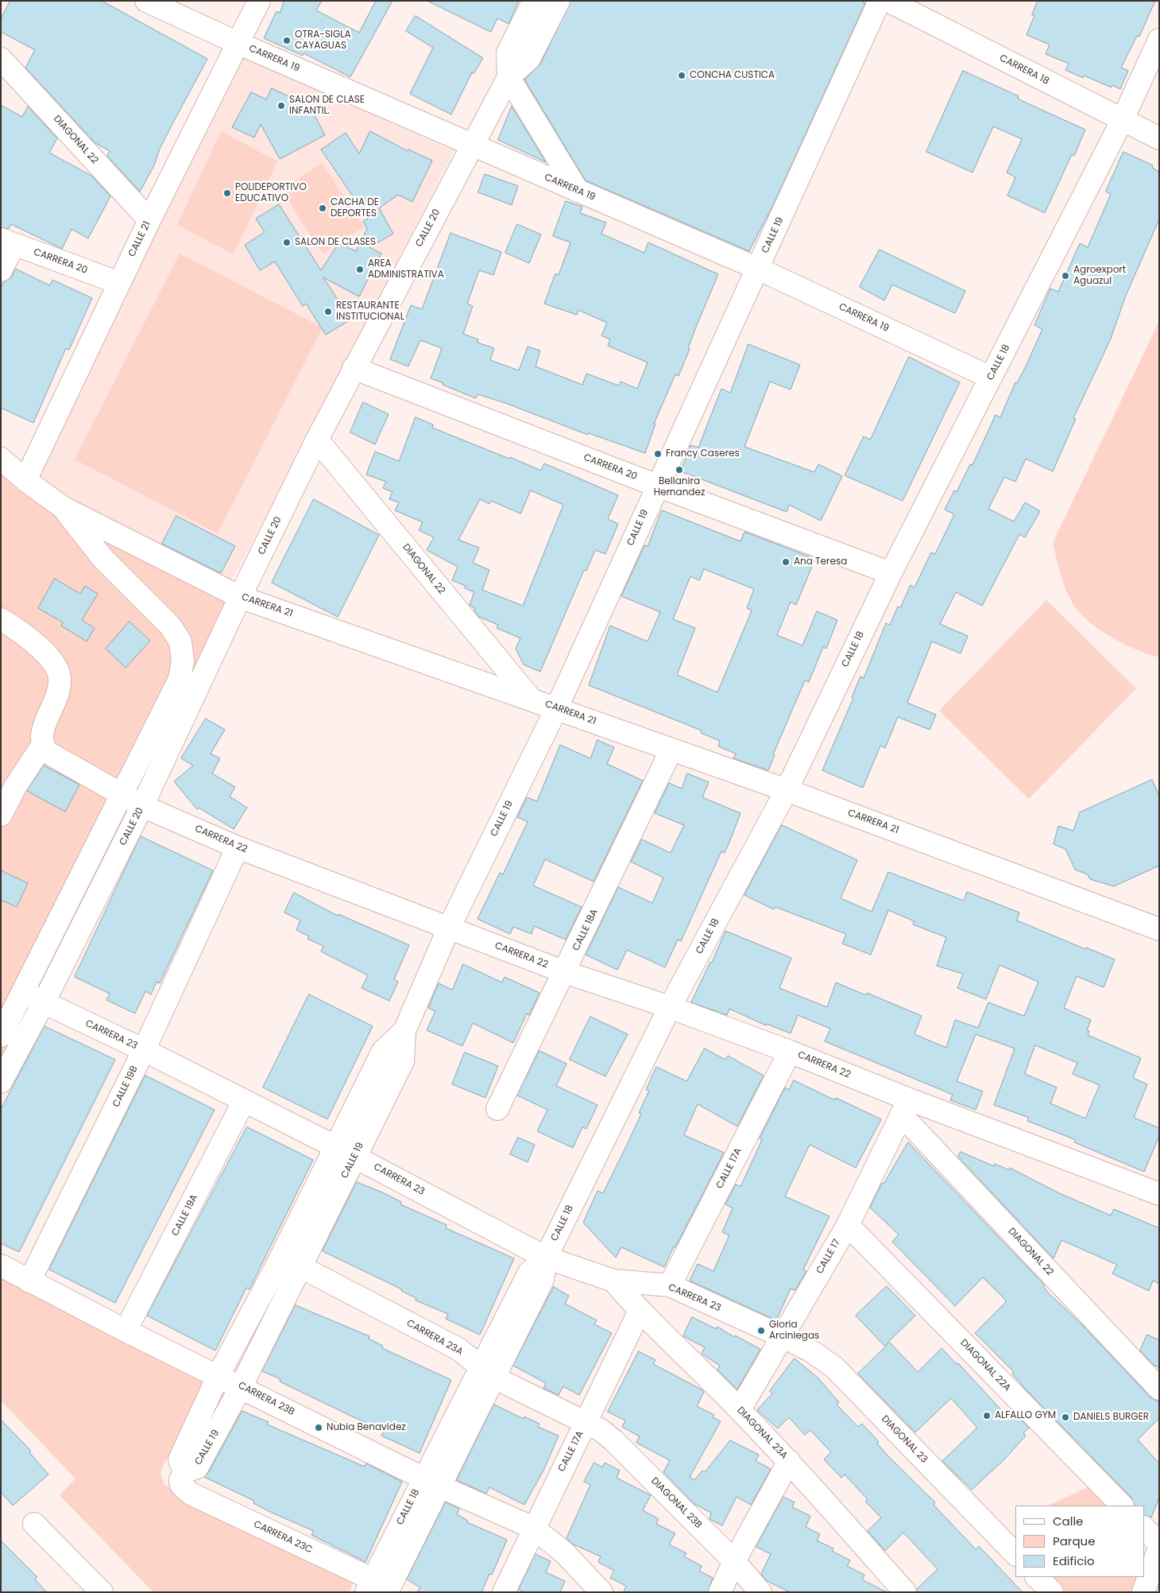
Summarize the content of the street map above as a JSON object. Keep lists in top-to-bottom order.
{
  "streets": {
    "street": [
      "CARRERA 19",
      "CARRERA 18",
      "DIAGONAL 22",
      "CALLE 20",
      "CALLE 19",
      "CALLE 21",
      "CARRERA 20",
      "CALLE 18",
      "CARRERA 21",
      "CARRERA 22",
      "CALLE 18A",
      "CARRERA 23",
      "CALLE 19B",
      "CALLE 17A",
      "CALLE 19A",
      "CALLE 17",
      "CARRERA 23A",
      "DIAGONAL 22A",
      "CARRERA 23B",
      "DIAGONAL 23A",
      "DIAGONAL 23",
      "DIAGONAL 23B",
      "CARRERA 23C"
    ]
  },
  "crossings": [
    ["CARRERA 19", "CALLE 20"],
    ["CARRERA 19", "CALLE 19"],
    ["CARRERA 19", "CALLE 21"],
    ["CARRERA 19", "CALLE 18"],
    ["CARRERA 18", "CALLE 18"],
    ["DIAGONAL 22", "CALLE 20"],
    ["DIAGONAL 22", "CALLE 21"],
    ["DIAGONAL 22", "CARRERA 21"],
    ["DIAGONAL 22", "CARRERA 22"],
    ["DIAGONAL 22", "CALLE 17"],
    ["CALLE 20", "CARRERA 20"],
    ["CALLE 20", "CARRERA 21"],
    ["CALLE 20", "CARRERA 22"],
    ["CALLE 20", "CARRERA 23"],
    ["CALLE 19", "CARRERA 20"],
    ["CALLE 19", "CARRERA 21"],
    ["CALLE 19", "CARRERA 22"],
    ["CALLE 19", "CARRERA 23"],
    ["CALLE 19", "CARRERA 23A"],
    ["CALLE 19", "CARRERA 23B"],
    ["CALLE 19", "CARRERA 23C"],
    ["CALLE 21", "CARRERA 20"],
    ["CALLE 21", "CARRERA 21"],
    ["CARRERA 20", "CALLE 18"],
    ["CALLE 18", "CARRERA 21"],
    ["CALLE 18", "CARRERA 22"],
    ["CALLE 18", "CARRERA 23"],
    ["CALLE 18", "CARRERA 23A"],
    ["CALLE 18", "CARRERA 23B"],
    ["CALLE 18", "CARRERA 23C"],
    ["CARRERA 21", "CALLE 18A"],
    ["CARRERA 22", "CALLE 18A"],
    ["CARRERA 22", "CALLE 19B"],
    ["CARRERA 22", "CALLE 17A"],
    ["CARRERA 22", "CALLE 17"],
    ["CARRERA 23", "CALLE 19B"],
    ["CARRERA 23", "CALLE 17A"],
    ["CARRERA 23", "CALLE 19A"],
    ["CARRERA 23", "CALLE 17"],
    ["CARRERA 23", "DIAGONAL 23A"],
    ["CARRERA 23", "DIAGONAL 23"],
    ["CALLE 19B", "CARRERA 23B"],
    ["CALLE 17A", "CARRERA 23A"],
    ["CALLE 17A", "CARRERA 23B"],
    ["CALLE 17A", "DIAGONAL 23A"],
    ["CALLE 17A", "DIAGONAL 23B"],
    ["CALLE 19A", "CARRERA 23B"],
    ["CALLE 17", "DIAGONAL 22A"],
    ["CALLE 17", "DIAGONAL 23A"],
    ["CALLE 17", "DIAGONAL 23"],
    ["CARRERA 23A", "DIAGONAL 23B"]
  ],
  "places": [
    "OTRA-SIGLA CAYAGUAS",
    "CONCHA CUSTICA",
    "SALON DE CLASE INFANTIL.",
    "POLIDEPORTIVO EDUCATIVO",
    "CACHA DE DEPORTES",
    "SALON DE CLASES",
    "AREA ADMINISTRATIVA",
    "Agroexport Aguazul",
    "RESTAURANTE INSTITUCIONAL",
    "Francy Caseres",
    "Bellanira Hernandez",
    "Ana Teresa",
    "Gloria Arciniegas",
    "ALFALLO GYM",
    "DANIELS BURGER",
    "Nubia Benavidez"
  ],
  "legend": ["Calle", "Parque", "Edificio"]
}
